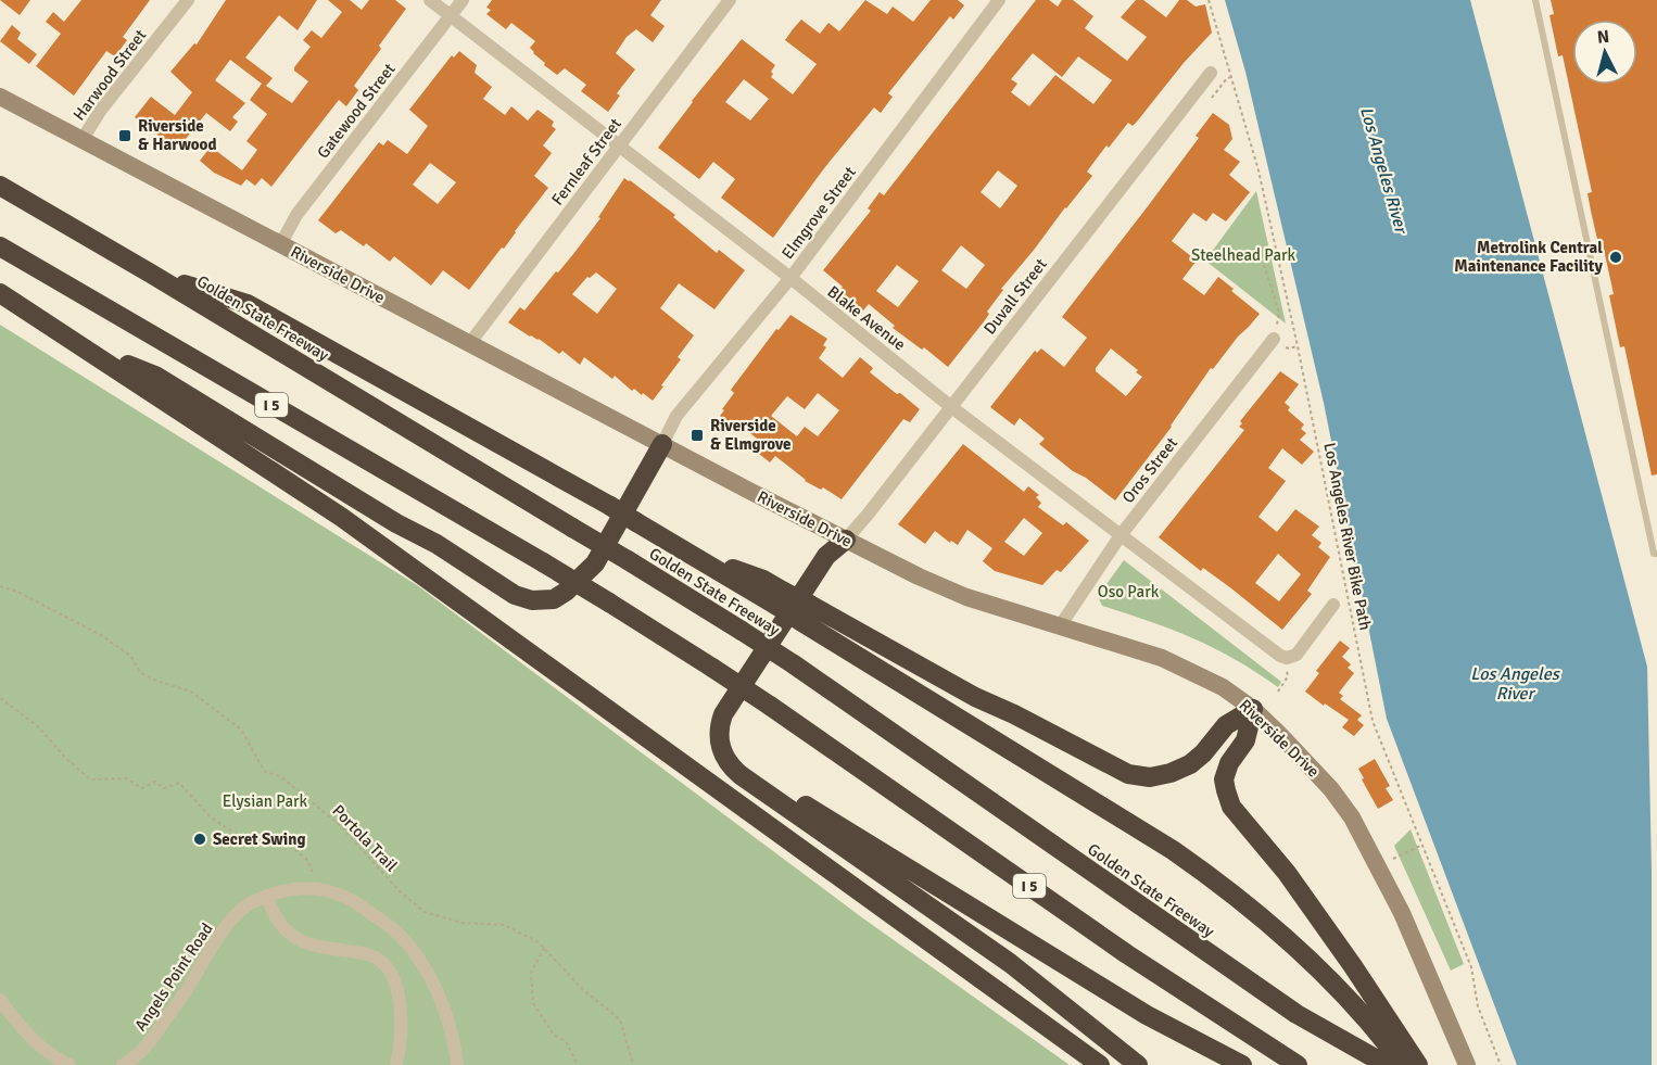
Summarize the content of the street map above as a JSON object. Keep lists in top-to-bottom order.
{
  "streets": {
    "highway": ["Golden State Freeway", "I 5"],
    "main road": ["Riverside Drive"],
    "street": [
      "Harwood Street",
      "Gatewood Street",
      "Fernleaf Street",
      "Elmgrove Street",
      "Duvall Street",
      "Blake Avenue",
      "Oros Street",
      "Angels Point Road"
    ],
    "path": ["Los Angeles River Bike Path", "Portola Trail"]
  },
  "crossings": [
    ["Harwood Street", "Riverside Drive"],
    ["Gatewood Street", "Riverside Drive"],
    ["Gatewood Street", "Blake Avenue"],
    ["Fernleaf Street", "Riverside Drive"],
    ["Fernleaf Street", "Blake Avenue"],
    ["Elmgrove Street", "Riverside Drive"],
    ["Elmgrove Street", "Blake Avenue"],
    ["Riverside Drive", "Duvall Street"],
    ["Riverside Drive", "Oros Street"],
    ["Duvall Street", "Blake Avenue"],
    ["Blake Avenue", "Oros Street"]
  ],
  "water": ["Los Angeles River"],
  "parks": ["Steelhead Park", "Oso Park", "Elysian Park"],
  "places": {
    "transit": ["Riverside & Harwood", "Riverside & Elmgrove"],
    "other": ["Metrolink Central Maintenance Facility", "Secret Swing"]
  },
  "north": "top"
}
